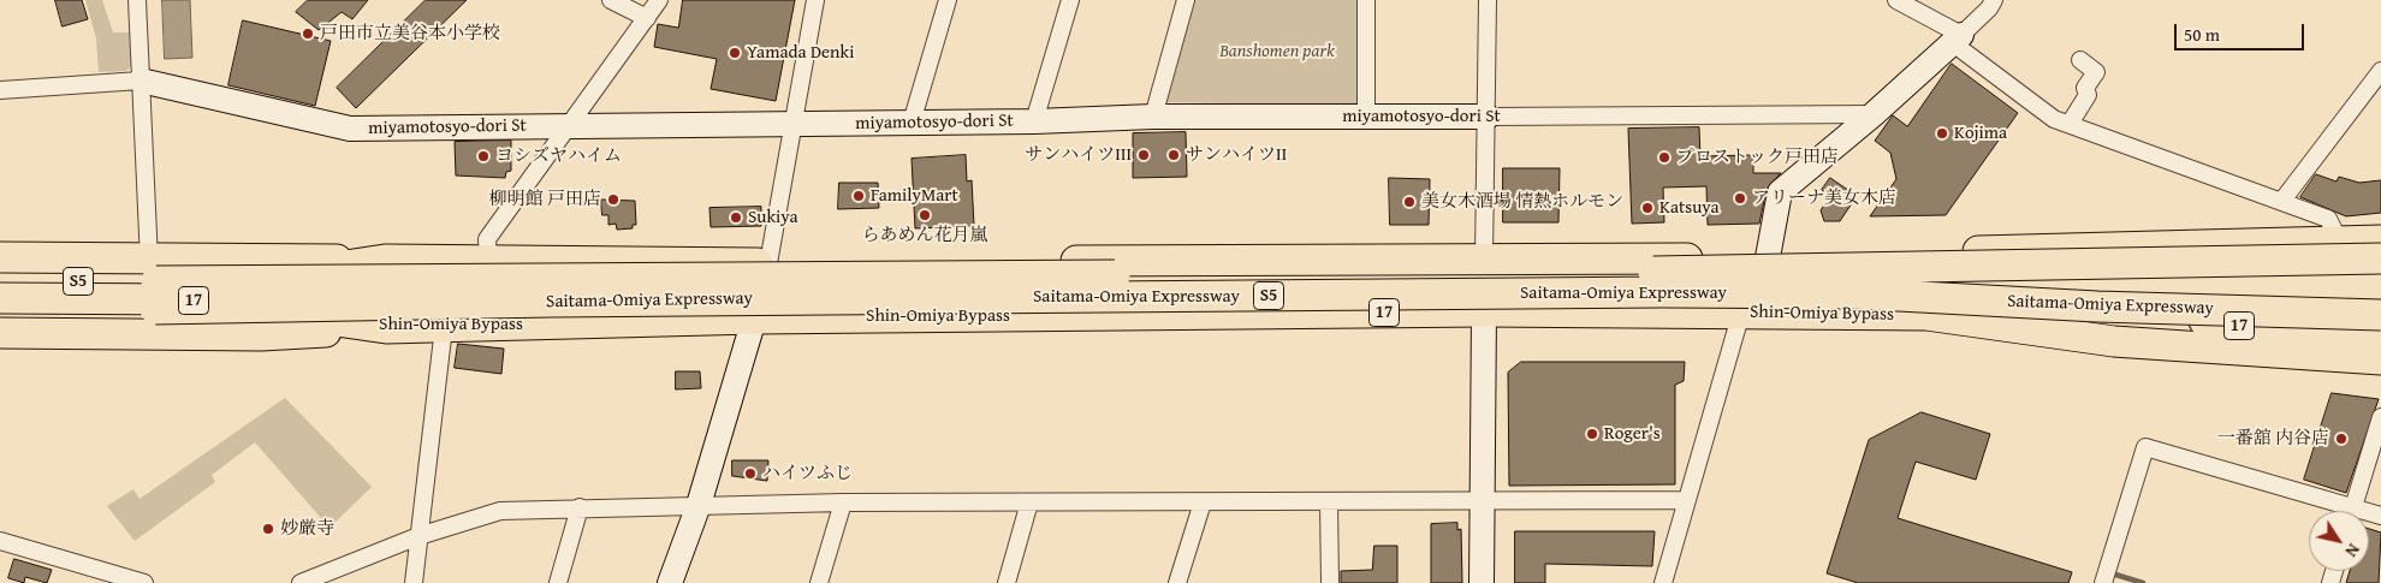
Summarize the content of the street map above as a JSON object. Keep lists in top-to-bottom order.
{
  "streets": {
    "highway": [
      "S5",
      "Saitama-Omiya Expressway",
      "17",
      "Shin-Omiya Bypass"
    ],
    "street": ["miyamotosyo-dori St"]
  },
  "crossings": [
    ["Saitama-Omiya Expressway", "17"],
    ["17", "Shin-Omiya Bypass"]
  ],
  "parks": ["Banshomen park"],
  "places": [
    "戸田市立美谷本小学校",
    "Yamada Denki",
    "Kojima",
    "サンハイツⅢ",
    "サンハイツⅡ",
    "ヨシズヤハイム",
    "プロストック戸田店",
    "FamilyMart",
    "アリーナ美女木店",
    "柳明館 戸田店",
    "美女木酒場 情熱ホルモン",
    "Katsuya",
    "らあめん花月嵐",
    "Sukiya",
    "Roger's",
    "一番舘 内谷店",
    "ハイツふじ",
    "妙厳寺"
  ],
  "scale_bar": "50 m",
  "north": "bottom right"
}
